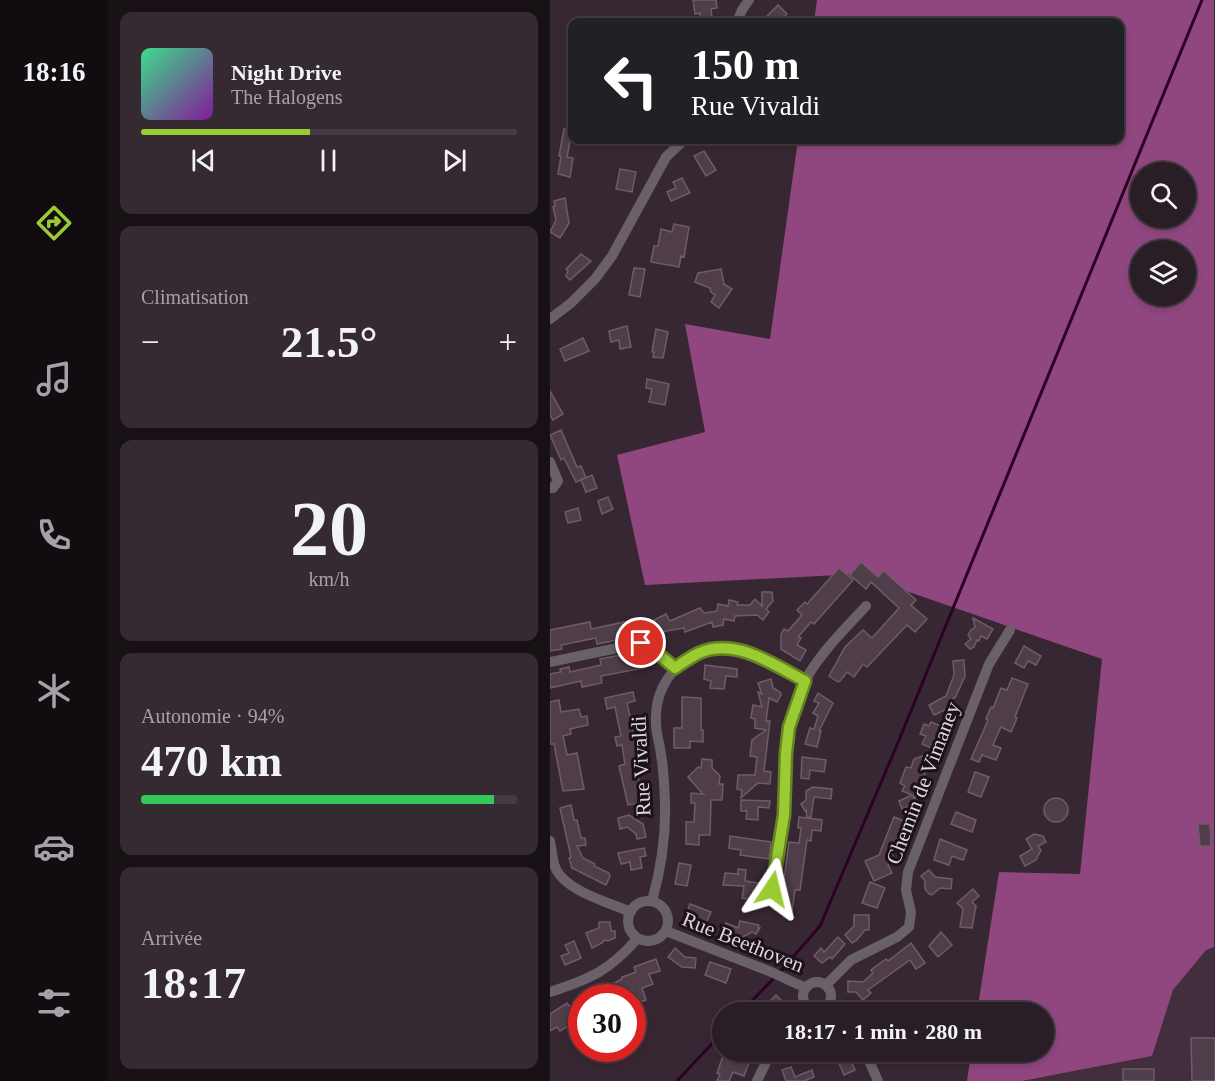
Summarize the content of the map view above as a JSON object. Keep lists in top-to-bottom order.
{
  "streets": {
    "street": ["Rue Vivaldi", "Chemin de Vimaney", "Rue Beethoven"]
  },
  "crossings": [
    ["Rue Vivaldi", "Rue Beethoven"]
  ],
  "page": {
    "tabs": "18:16",
    "turn": ["150 m", "Rue Vivaldi"],
    "song": ["Night Drive", "The Halogens"],
    "tile": [
      "Climatisation",
      ["20", "km/h"],
      ["Autonomie · 94%", "470 km"],
      ["Arrivée", "18:17"]
    ],
    "heat": ["−", "21.5°", "+"],
    "limit": "30",
    "trip": "18:17 · 1 min · 280 m"
  }
}
